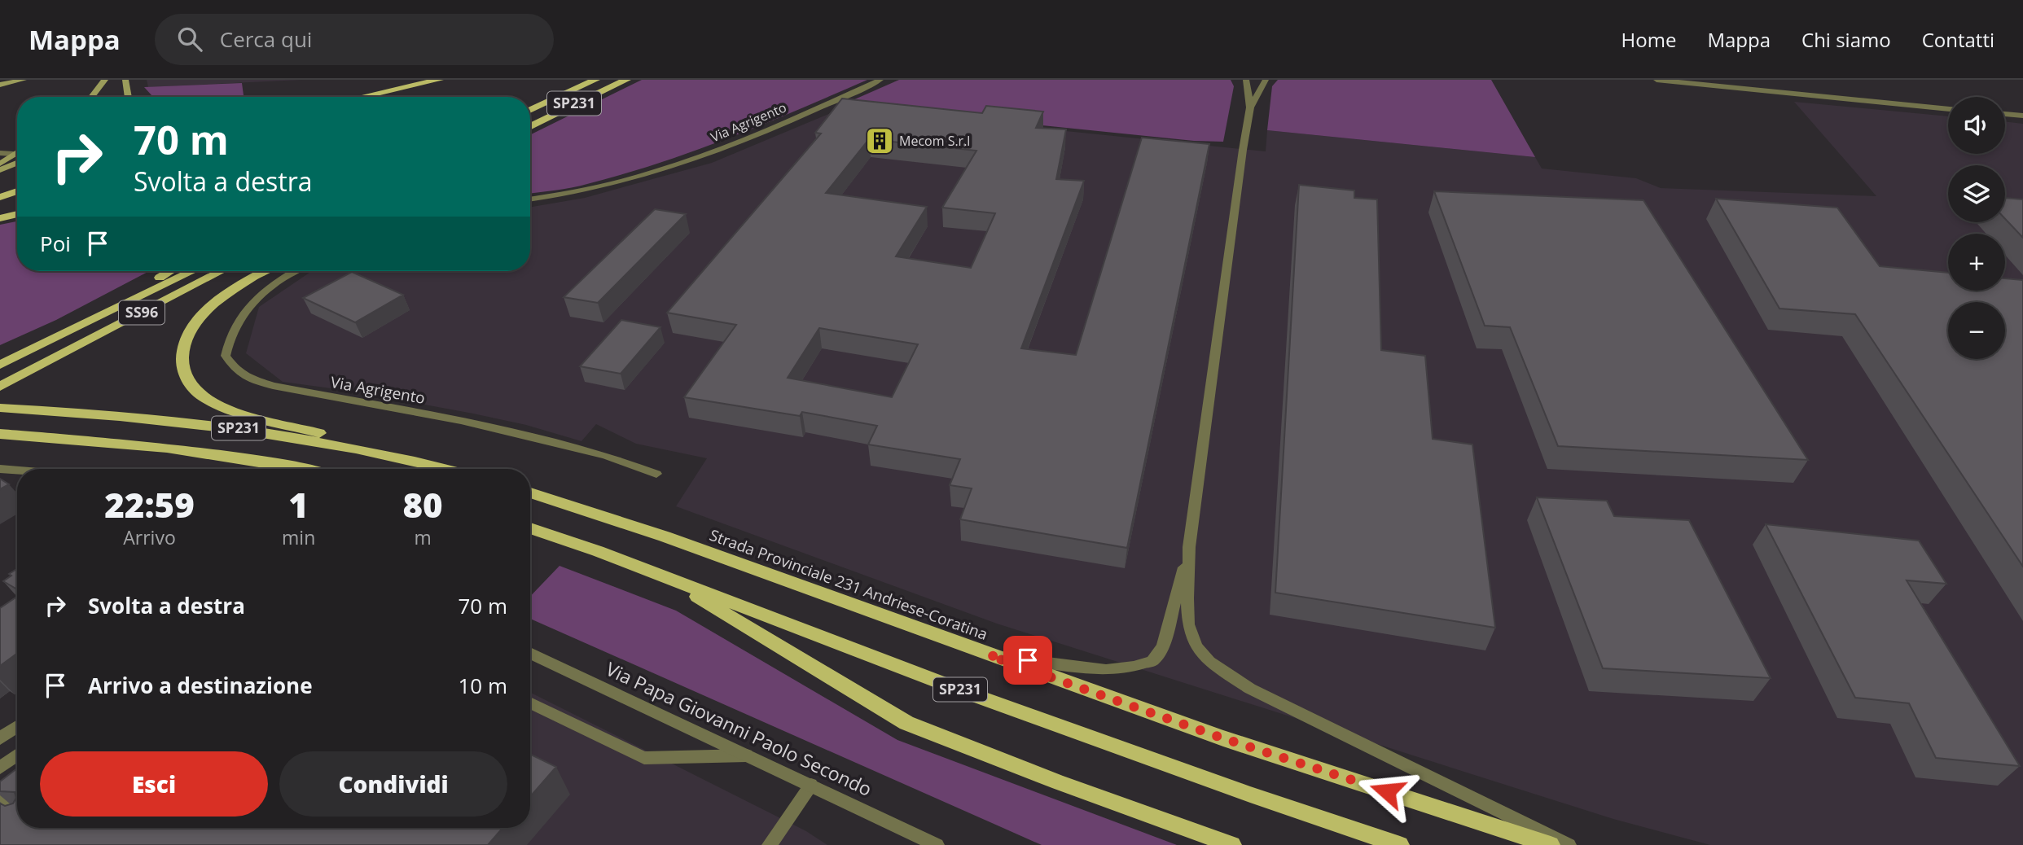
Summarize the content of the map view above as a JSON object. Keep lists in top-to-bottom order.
{
  "streets": {
    "main road": ["SP231", "SS96", "Strada Provinciale 231 Andriese-Coratina"],
    "street": ["Via Agrigento", "Via Papa Giovanni Paolo Secondo"]
  },
  "places": {
    "building": ["Mecom S.r.l"]
  },
  "page": {
    "header": "Mappa",
    "search": "Cerca qui",
    "nav": [
      "Home",
      "Mappa",
      "Chi siamo",
      "Contatti"
    ],
    "map_buttons": ["+", "−"],
    "turn": ["70 m", "Svolta a destra"],
    "then": "Poi",
    "eta": [
      "22:59",
      "Arrivo",
      "1",
      "min",
      "80",
      "m"
    ],
    "list": [
      {
        "name": "Svolta a destra",
        "value": "70 m"
      },
      {
        "name": "Arrivo a destinazione",
        "value": "10 m"
      }
    ],
    "buttons": ["Esci", "Condividi"]
  }
}
